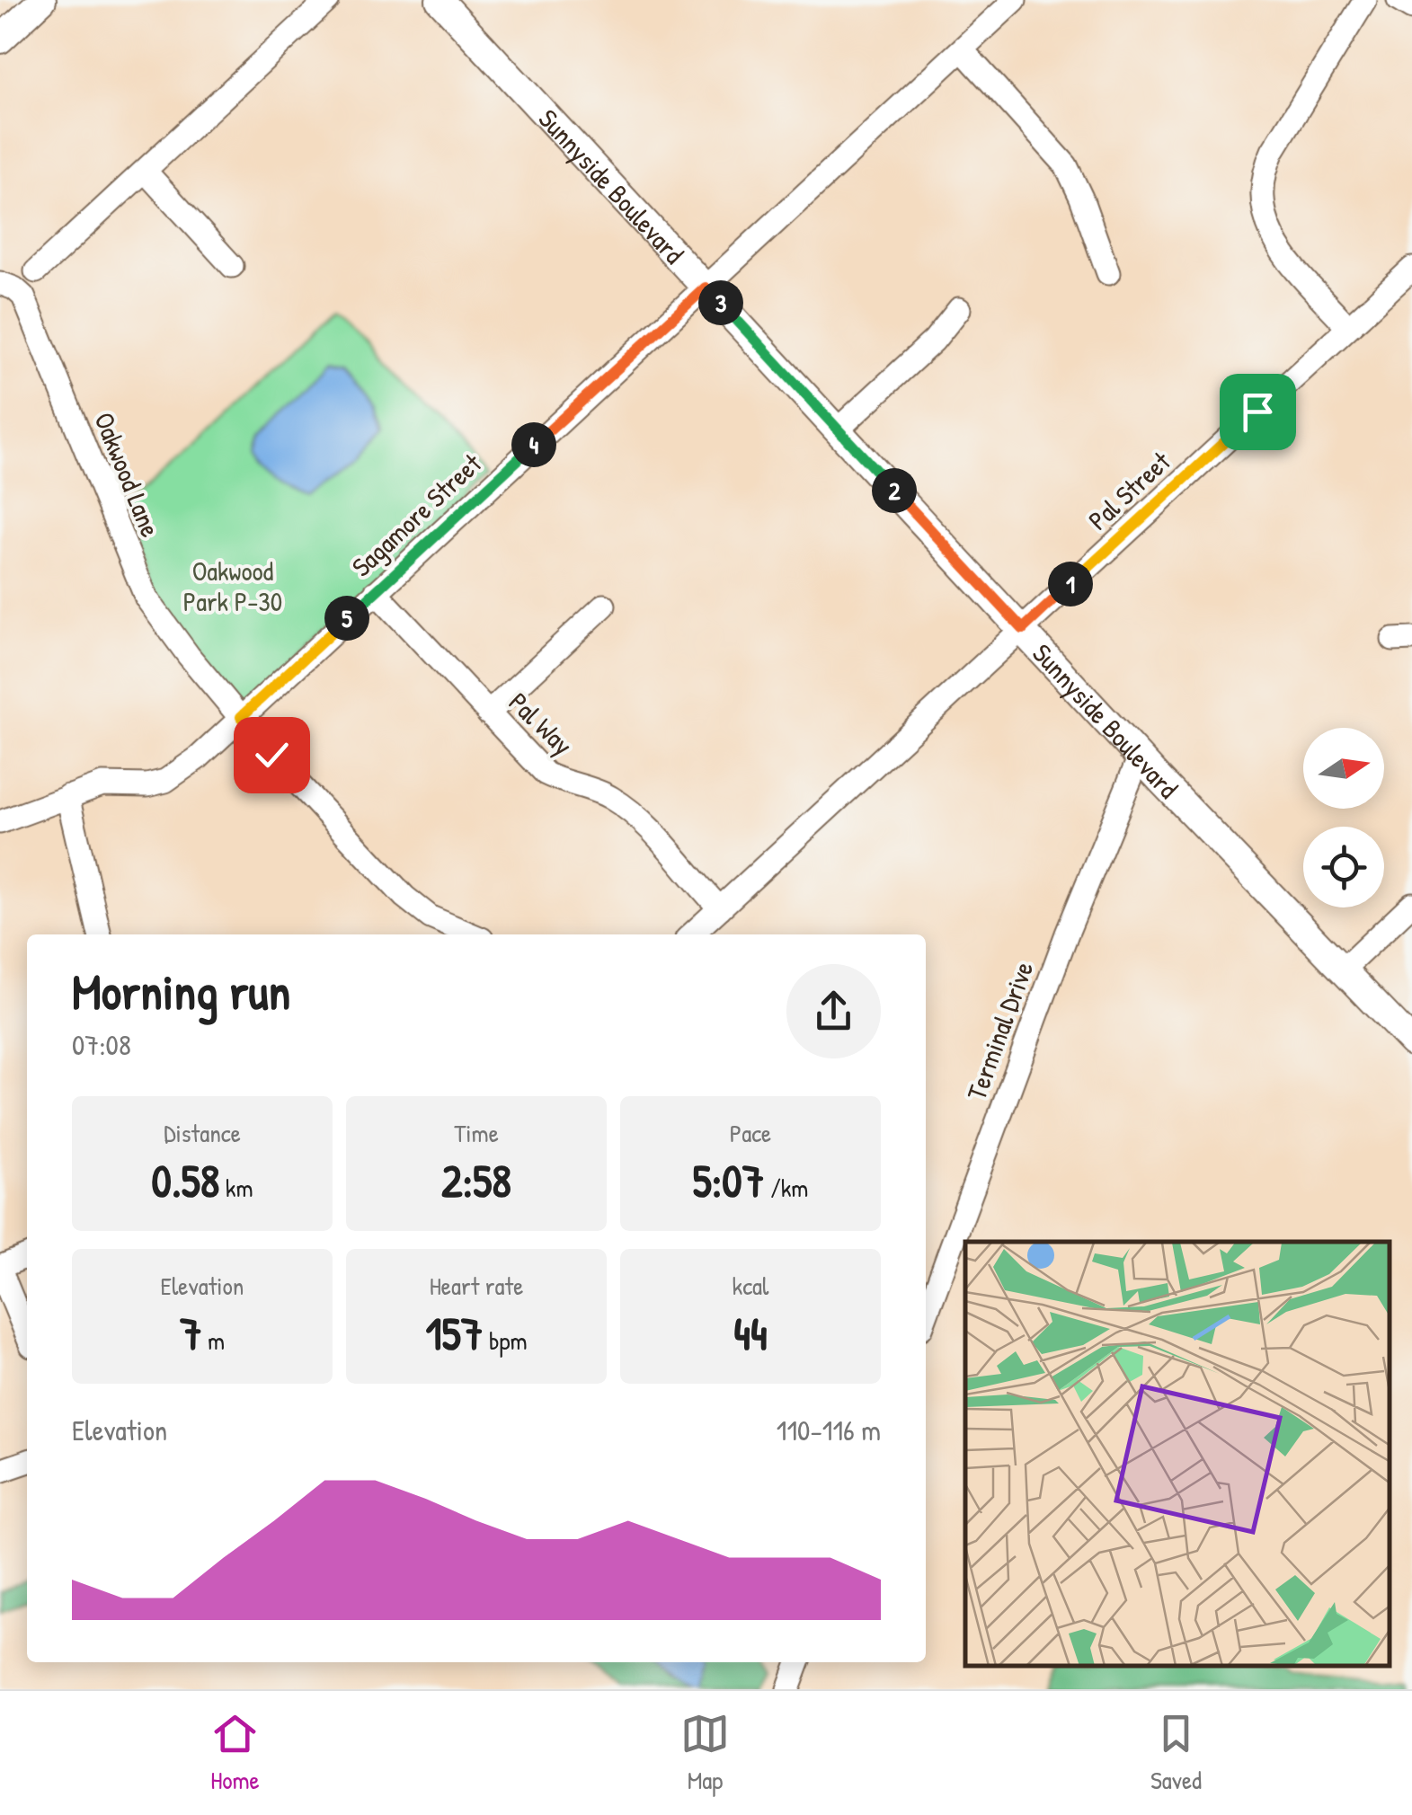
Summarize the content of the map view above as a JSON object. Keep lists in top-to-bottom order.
{
  "streets": {
    "main road": ["Sunnyside Boulevard"],
    "street": [
      "Oakwood Lane",
      "Pal Street",
      "Sagamore Street",
      "Pal Way",
      "Terminal Drive"
    ]
  },
  "crossings": [
    ["Sunnyside Boulevard", "Pal Street"],
    ["Sunnyside Boulevard", "Sagamore Street"],
    ["Sunnyside Boulevard", "Terminal Drive"],
    ["Oakwood Lane", "Sagamore Street"],
    ["Pal Street", "Pal Way"],
    ["Sagamore Street", "Pal Way"]
  ],
  "parks": ["Oakwood Park P-30"],
  "north": "right",
  "page": {
    "pins": [
      "3",
      "4",
      "2",
      "1",
      "5"
    ],
    "heading": ["Morning run", "07:08"],
    "stats": [
      ["Distance", "0.58 km"],
      ["Time", "2:58"],
      ["Pace", "5:07 /km"],
      ["Elevation", "7 m"],
      ["Heart rate", "157 bpm"],
      ["kcal", "44"]
    ],
    "chart": ["Elevation", "110–116 m"],
    "tabs": ["Home", "Map", "Saved"]
  }
}
